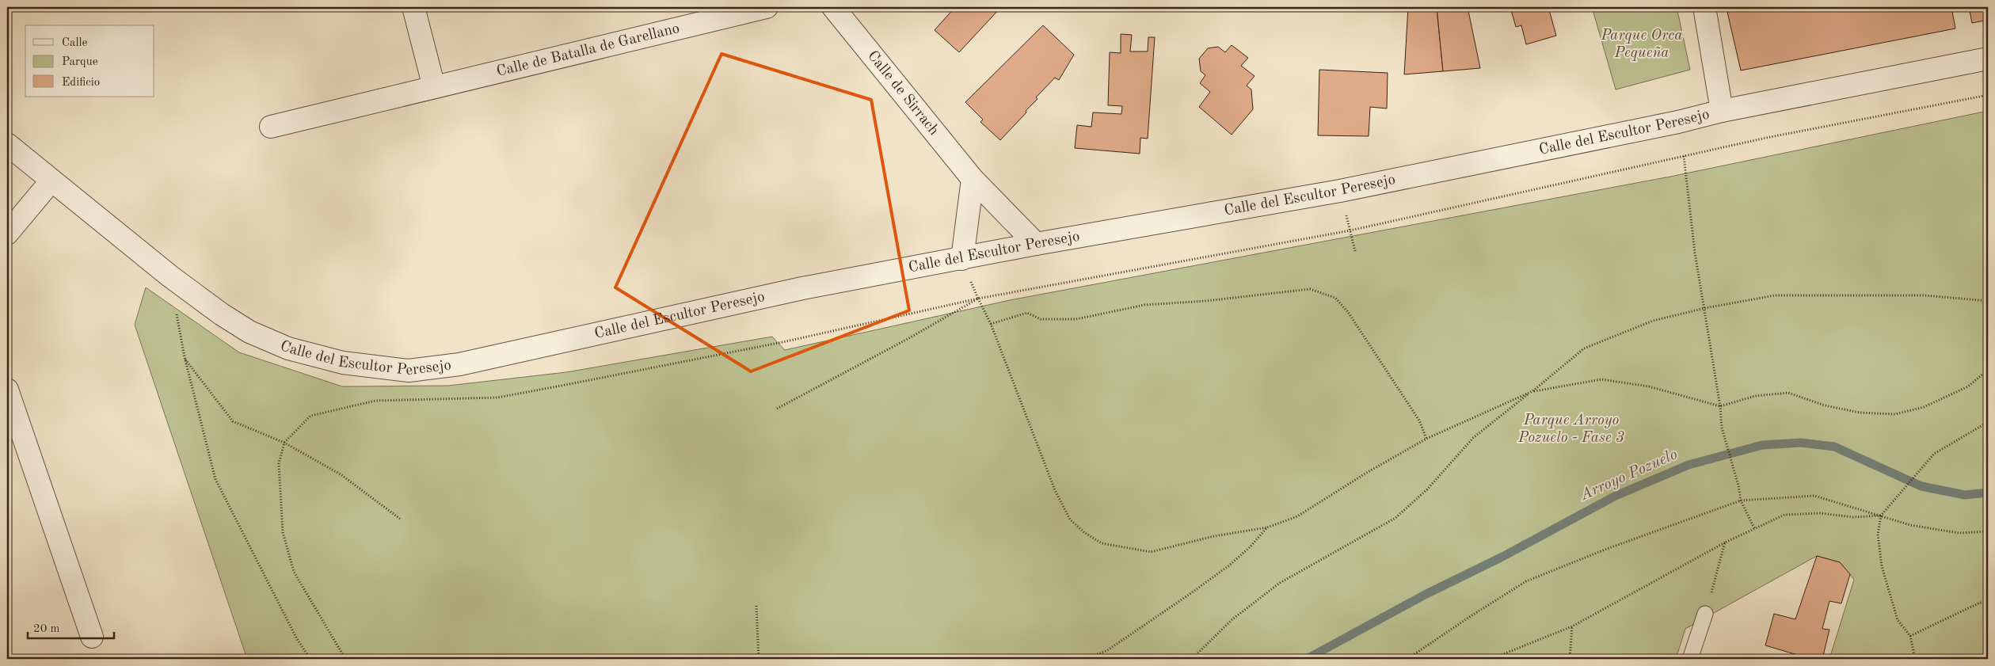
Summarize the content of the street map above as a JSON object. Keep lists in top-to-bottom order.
{
  "streets": {
    "street": ["Calle de Batalla de Garellano", "Calle de Sirrach", "Calle del Escultor Peresejo"]
  },
  "crossings": [
    ["Calle de Sirrach", "Calle del Escultor Peresejo"]
  ],
  "water": ["Arroyo Pozuelo"],
  "parks": ["Parque Orca Pequeña", "Parque Arroyo Pozuelo - Fase 3"],
  "legend": ["Calle", "Parque", "Edificio"],
  "scale_bar": "20 m"
}
